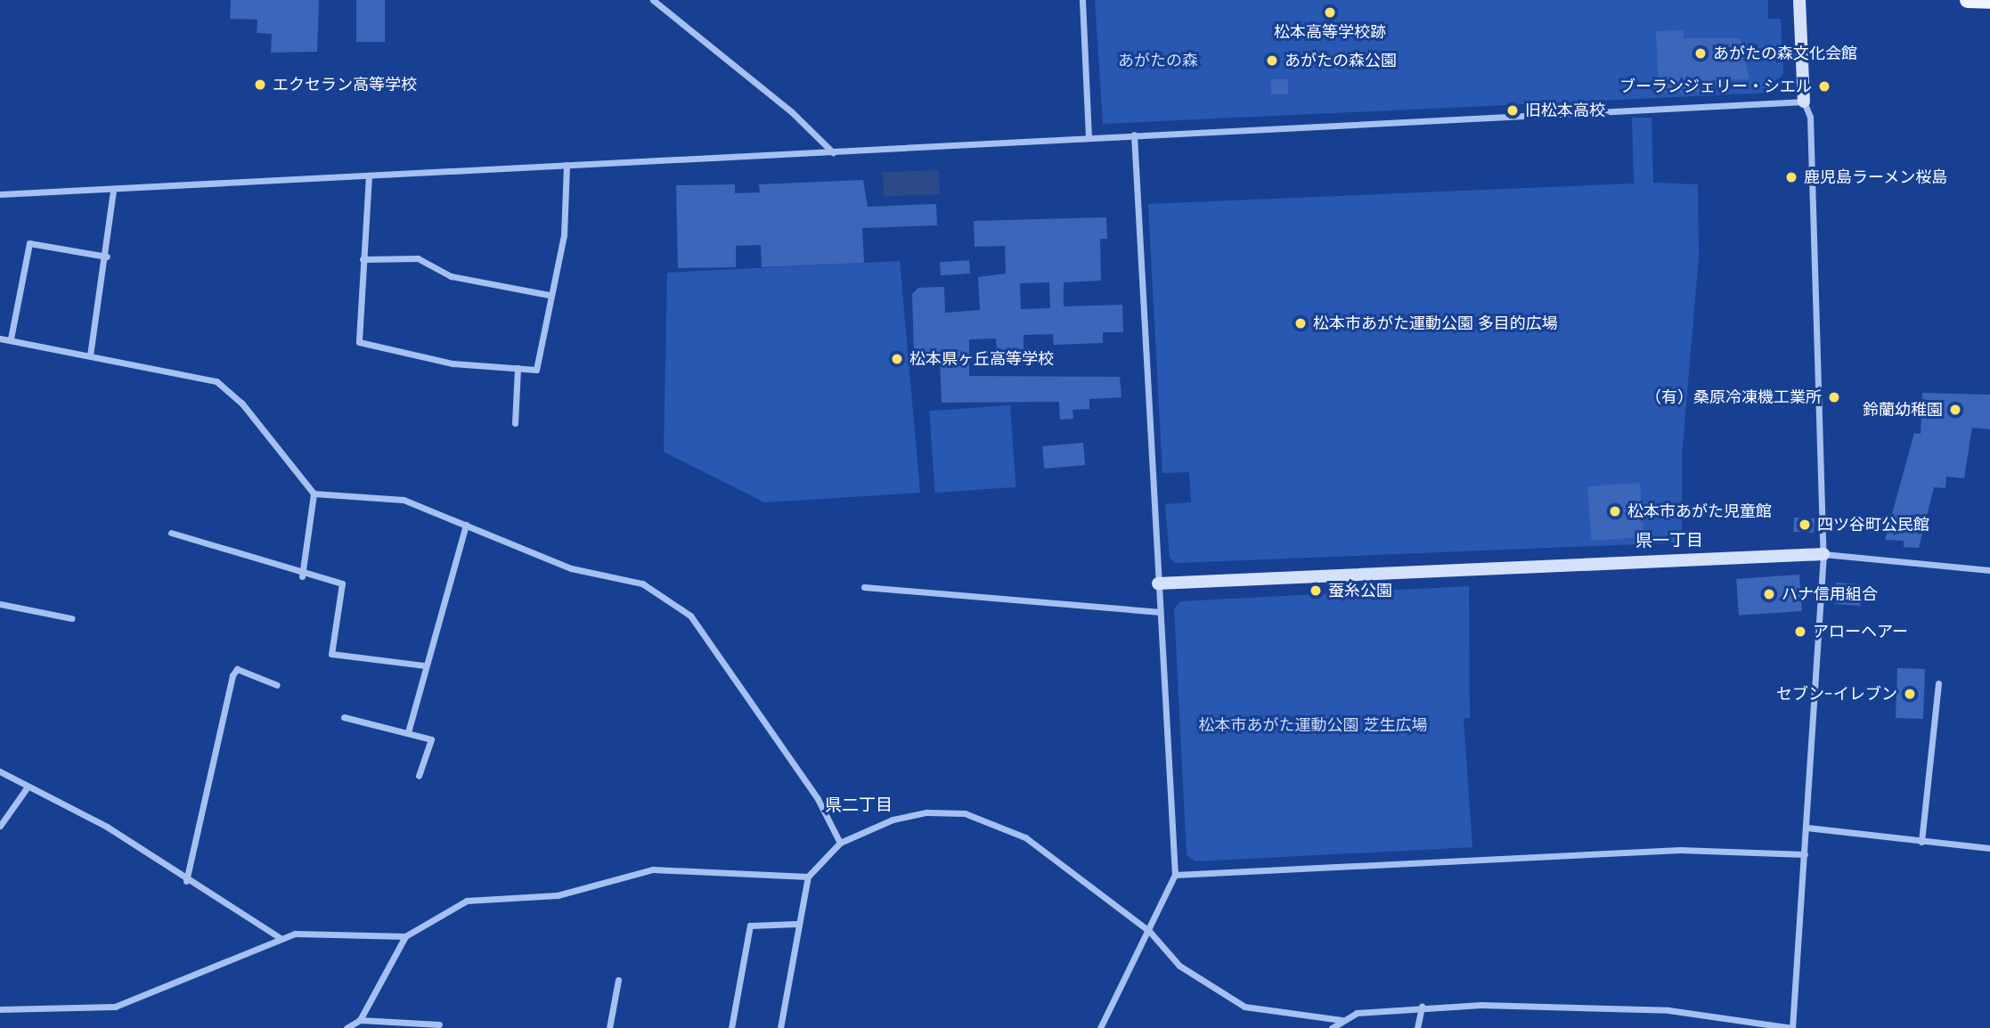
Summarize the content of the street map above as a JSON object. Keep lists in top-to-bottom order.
{
  "districts": ["県一丁目", "県二丁目"],
  "parks": ["あがたの森", "松本市あがた運動公園 芝生広場"],
  "places": [
    "松本高等学校跡",
    "あがたの森文化会館",
    "あがたの森公園",
    "エクセラン高等学校",
    "ブーランジェリー・シエル",
    "旧松本高校",
    "鹿児島ラーメン桜島",
    "松本市あがた運動公園 多目的広場",
    "松本県ヶ丘高等学校",
    "（有）桑原冷凍機工業所",
    "鈴蘭幼稚園",
    "松本市あがた児童館",
    "四ツ谷町公民館",
    "蚕糸公園",
    "ハナ信用組合",
    "アローヘアー",
    "セブン-イレブン"
  ]
}
